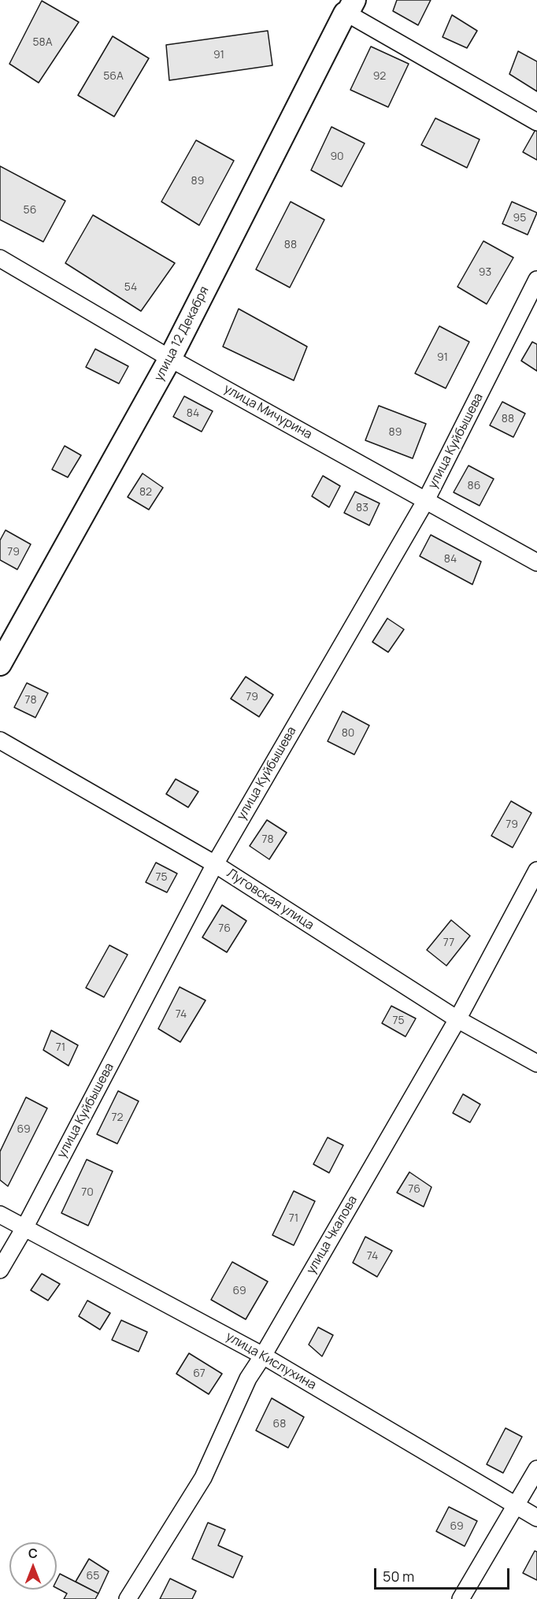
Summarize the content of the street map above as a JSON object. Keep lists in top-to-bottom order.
{
  "streets": {
    "street": [
      "улица 12 Декабря",
      "улица Мичурина",
      "улица Куйбышева",
      "Луговская улица",
      "улица Чкалова",
      "улица Кислухина"
    ]
  },
  "crossings": [
    ["улица 12 Декабря", "улица Мичурина"],
    ["улица Мичурина", "улица Куйбышева"],
    ["улица Куйбышева", "Луговская улица"],
    ["улица Куйбышева", "улица Кислухина"],
    ["Луговская улица", "улица Чкалова"],
    ["улица Чкалова", "улица Кислухина"]
  ],
  "house_numbers": [
    "58А",
    "91",
    "56А",
    "92",
    "90",
    "89",
    "56",
    "95",
    "88",
    "93",
    "54",
    "91",
    "84",
    "88",
    "89",
    "86",
    "82",
    "83",
    "79",
    "84",
    "79",
    "78",
    "80",
    "79",
    "78",
    "75",
    "76",
    "77",
    "74",
    "75",
    "71",
    "72",
    "69",
    "76",
    "70",
    "71",
    "74",
    "69",
    "67",
    "68",
    "69",
    "65"
  ],
  "scale_bar": "50 m",
  "north": "top"
}
